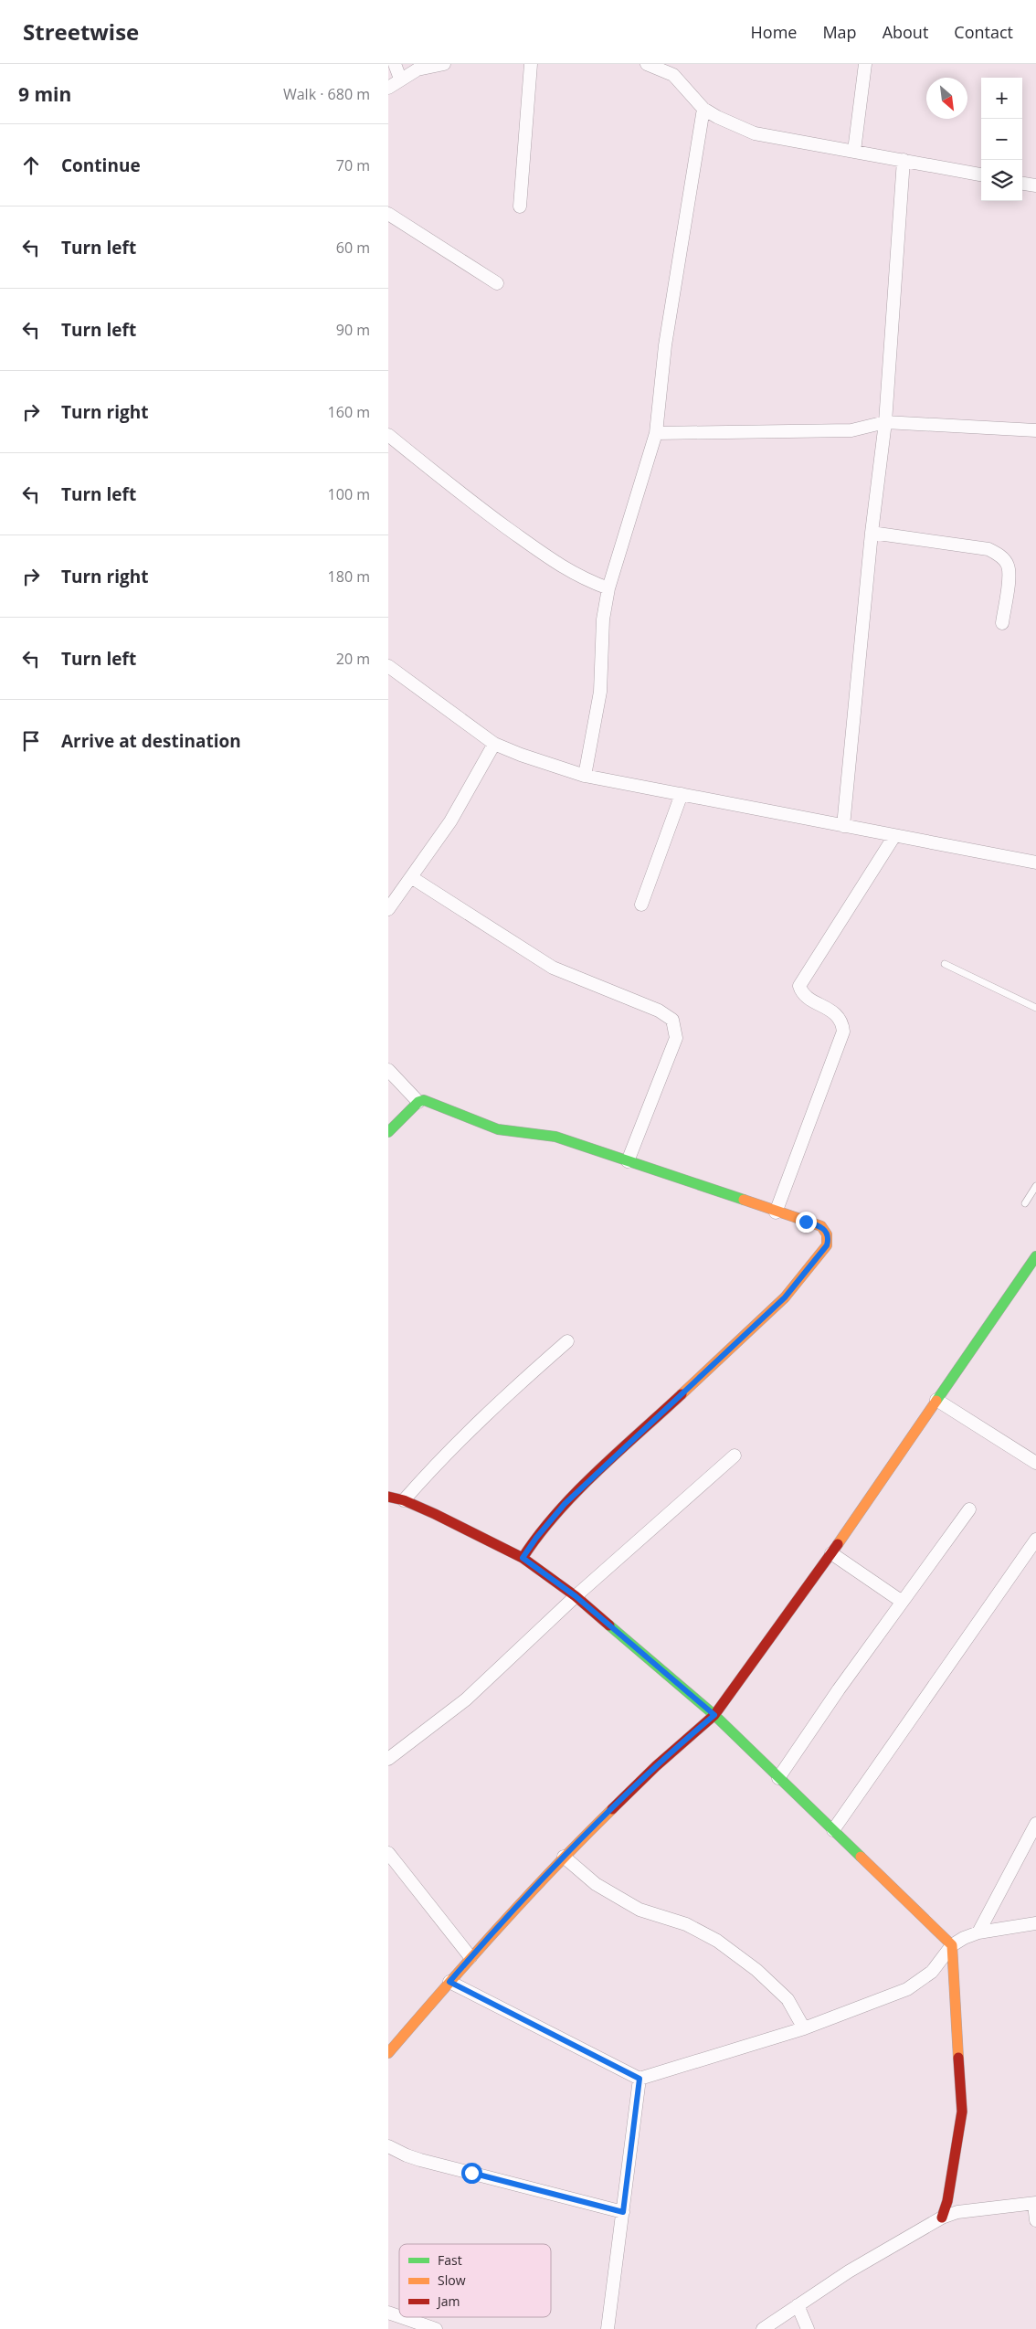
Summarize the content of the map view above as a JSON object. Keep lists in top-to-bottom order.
{
  "legend": ["Fast", "Slow", "Jam"],
  "north": "bottom right",
  "page": {
    "header": "Streetwise",
    "nav": [
      "Home",
      "Map",
      "About",
      "Contact"
    ],
    "heading": ["9 min", "Walk · 680 m"],
    "map_buttons": ["+", "−"],
    "list": [
      ["Continue", "70 m"],
      ["Turn left", "60 m"],
      ["Turn left", "90 m"],
      ["Turn right", "160 m"],
      ["Turn left", "100 m"],
      ["Turn right", "180 m"],
      ["Turn left", "20 m"],
      "Arrive at destination"
    ]
  }
}
